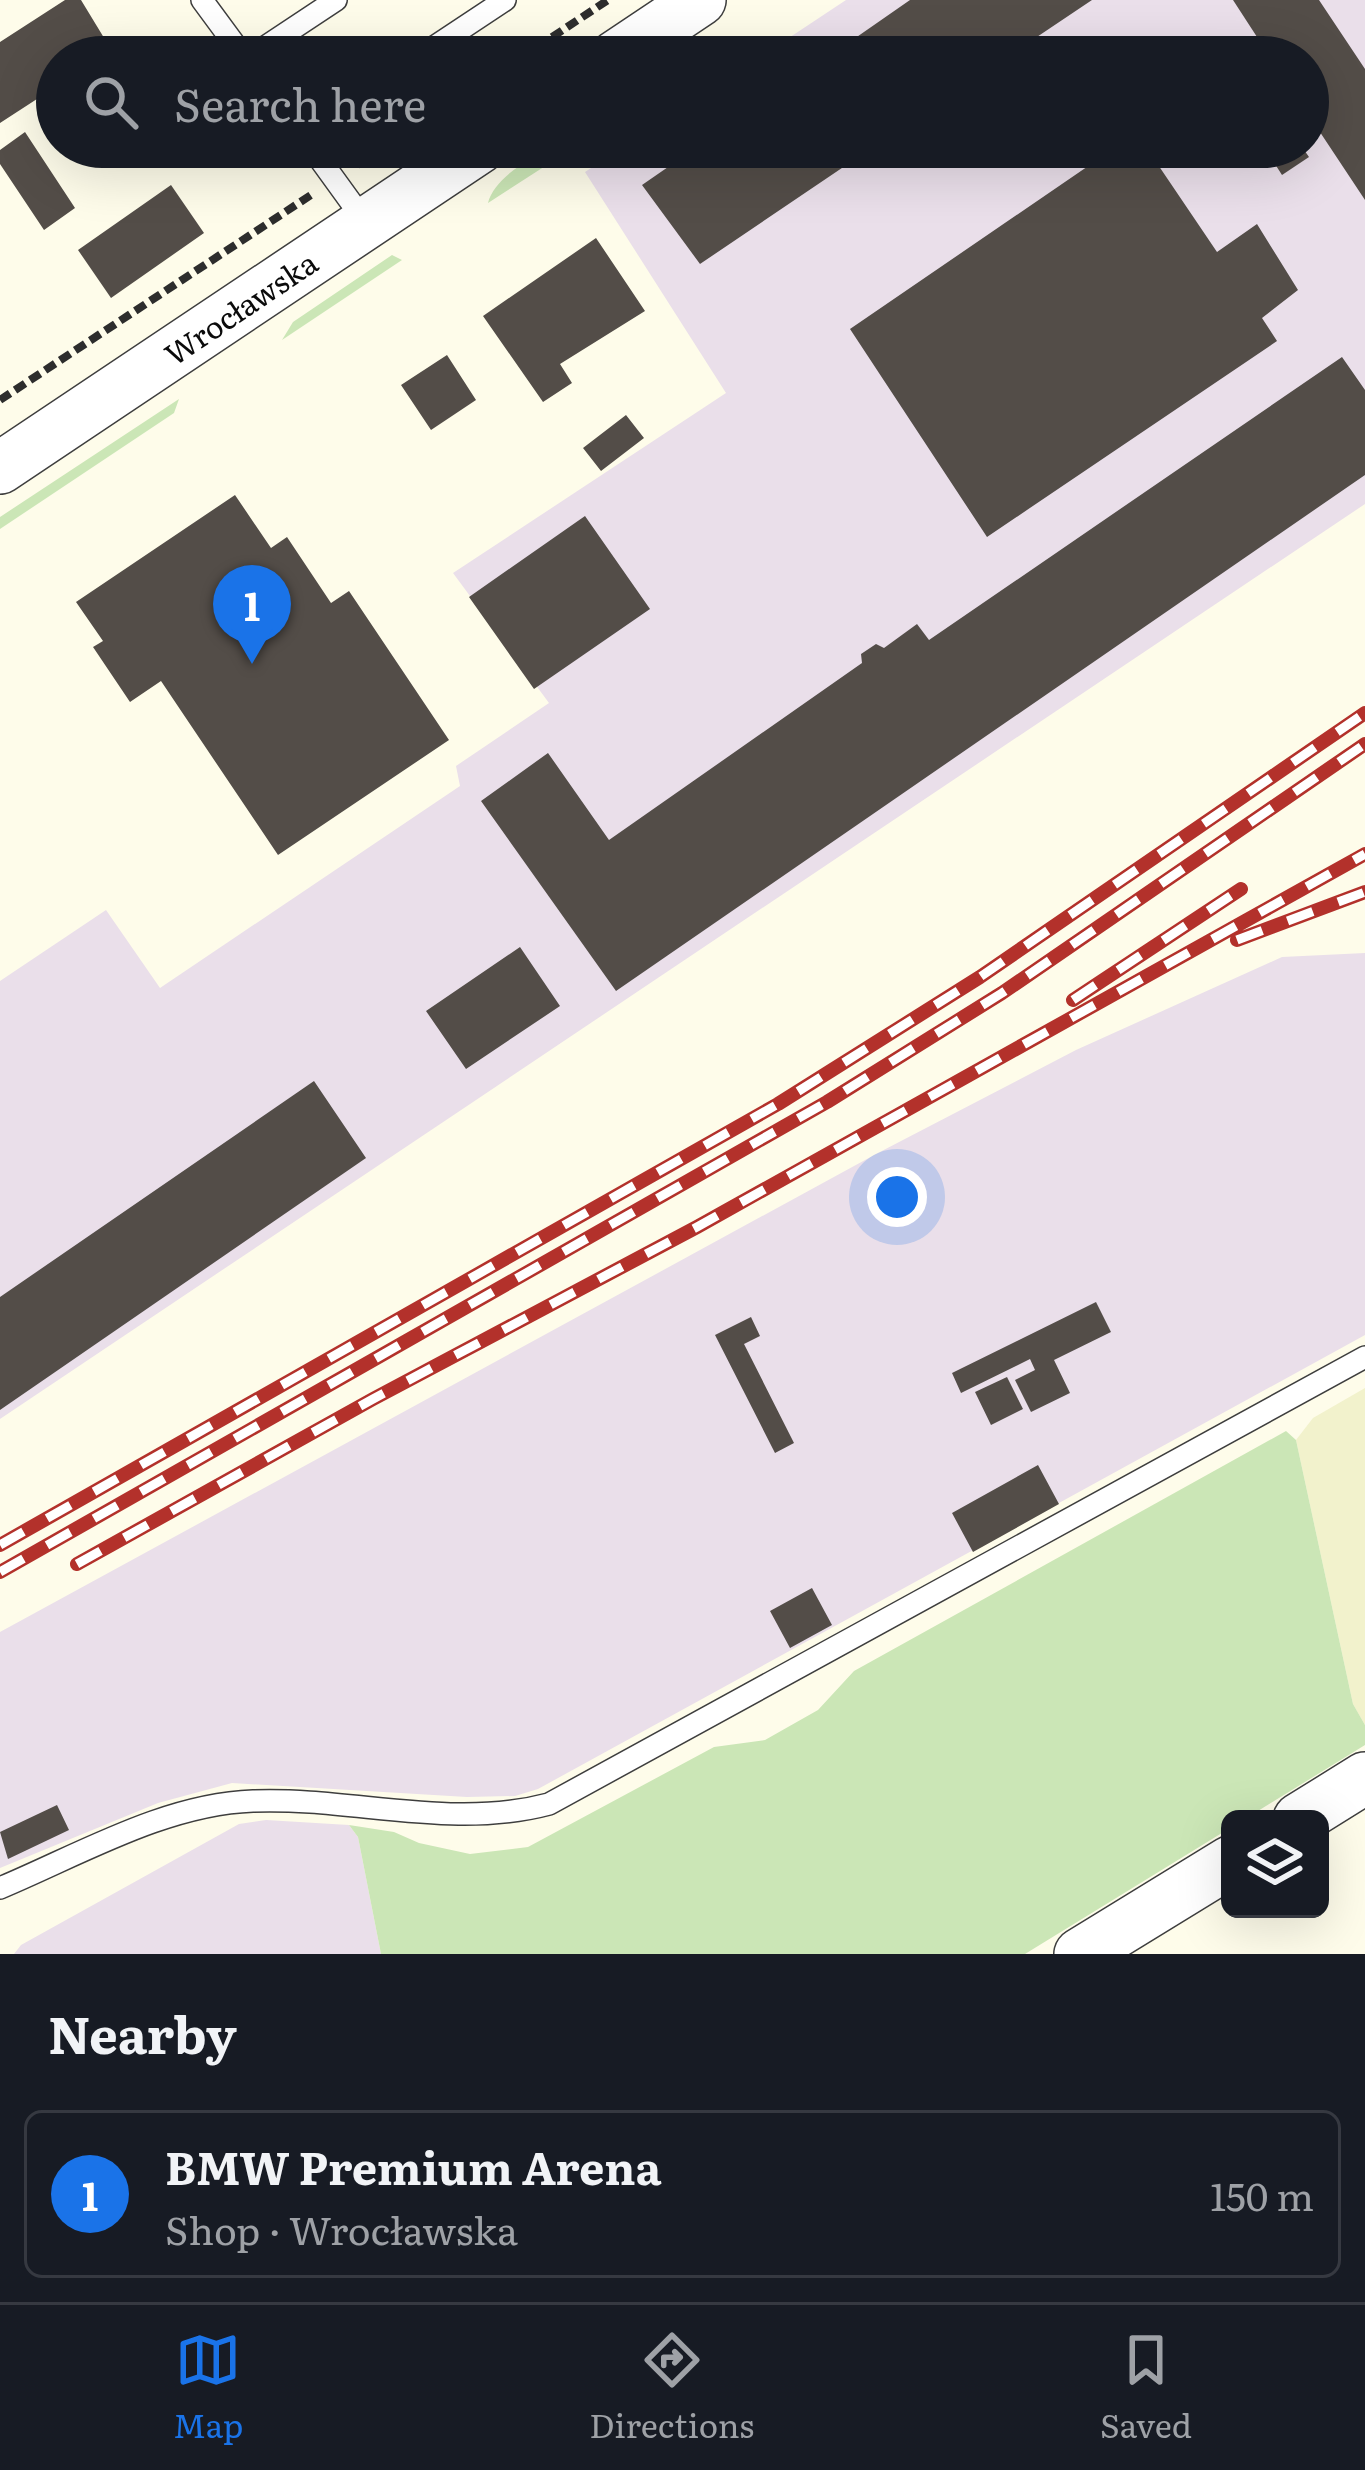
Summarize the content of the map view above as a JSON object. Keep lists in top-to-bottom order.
{
  "streets": {
    "street": ["Wrocławska"]
  },
  "page": {
    "search": "Search here",
    "pins": "1",
    "heading": "Nearby",
    "list": [
      {
        "mark": "1",
        "name": "BMW Premium Arena",
        "note": "Shop · Wrocławska",
        "value": "150 m"
      }
    ],
    "nav": ["Map", "Directions", "Saved"]
  }
}
